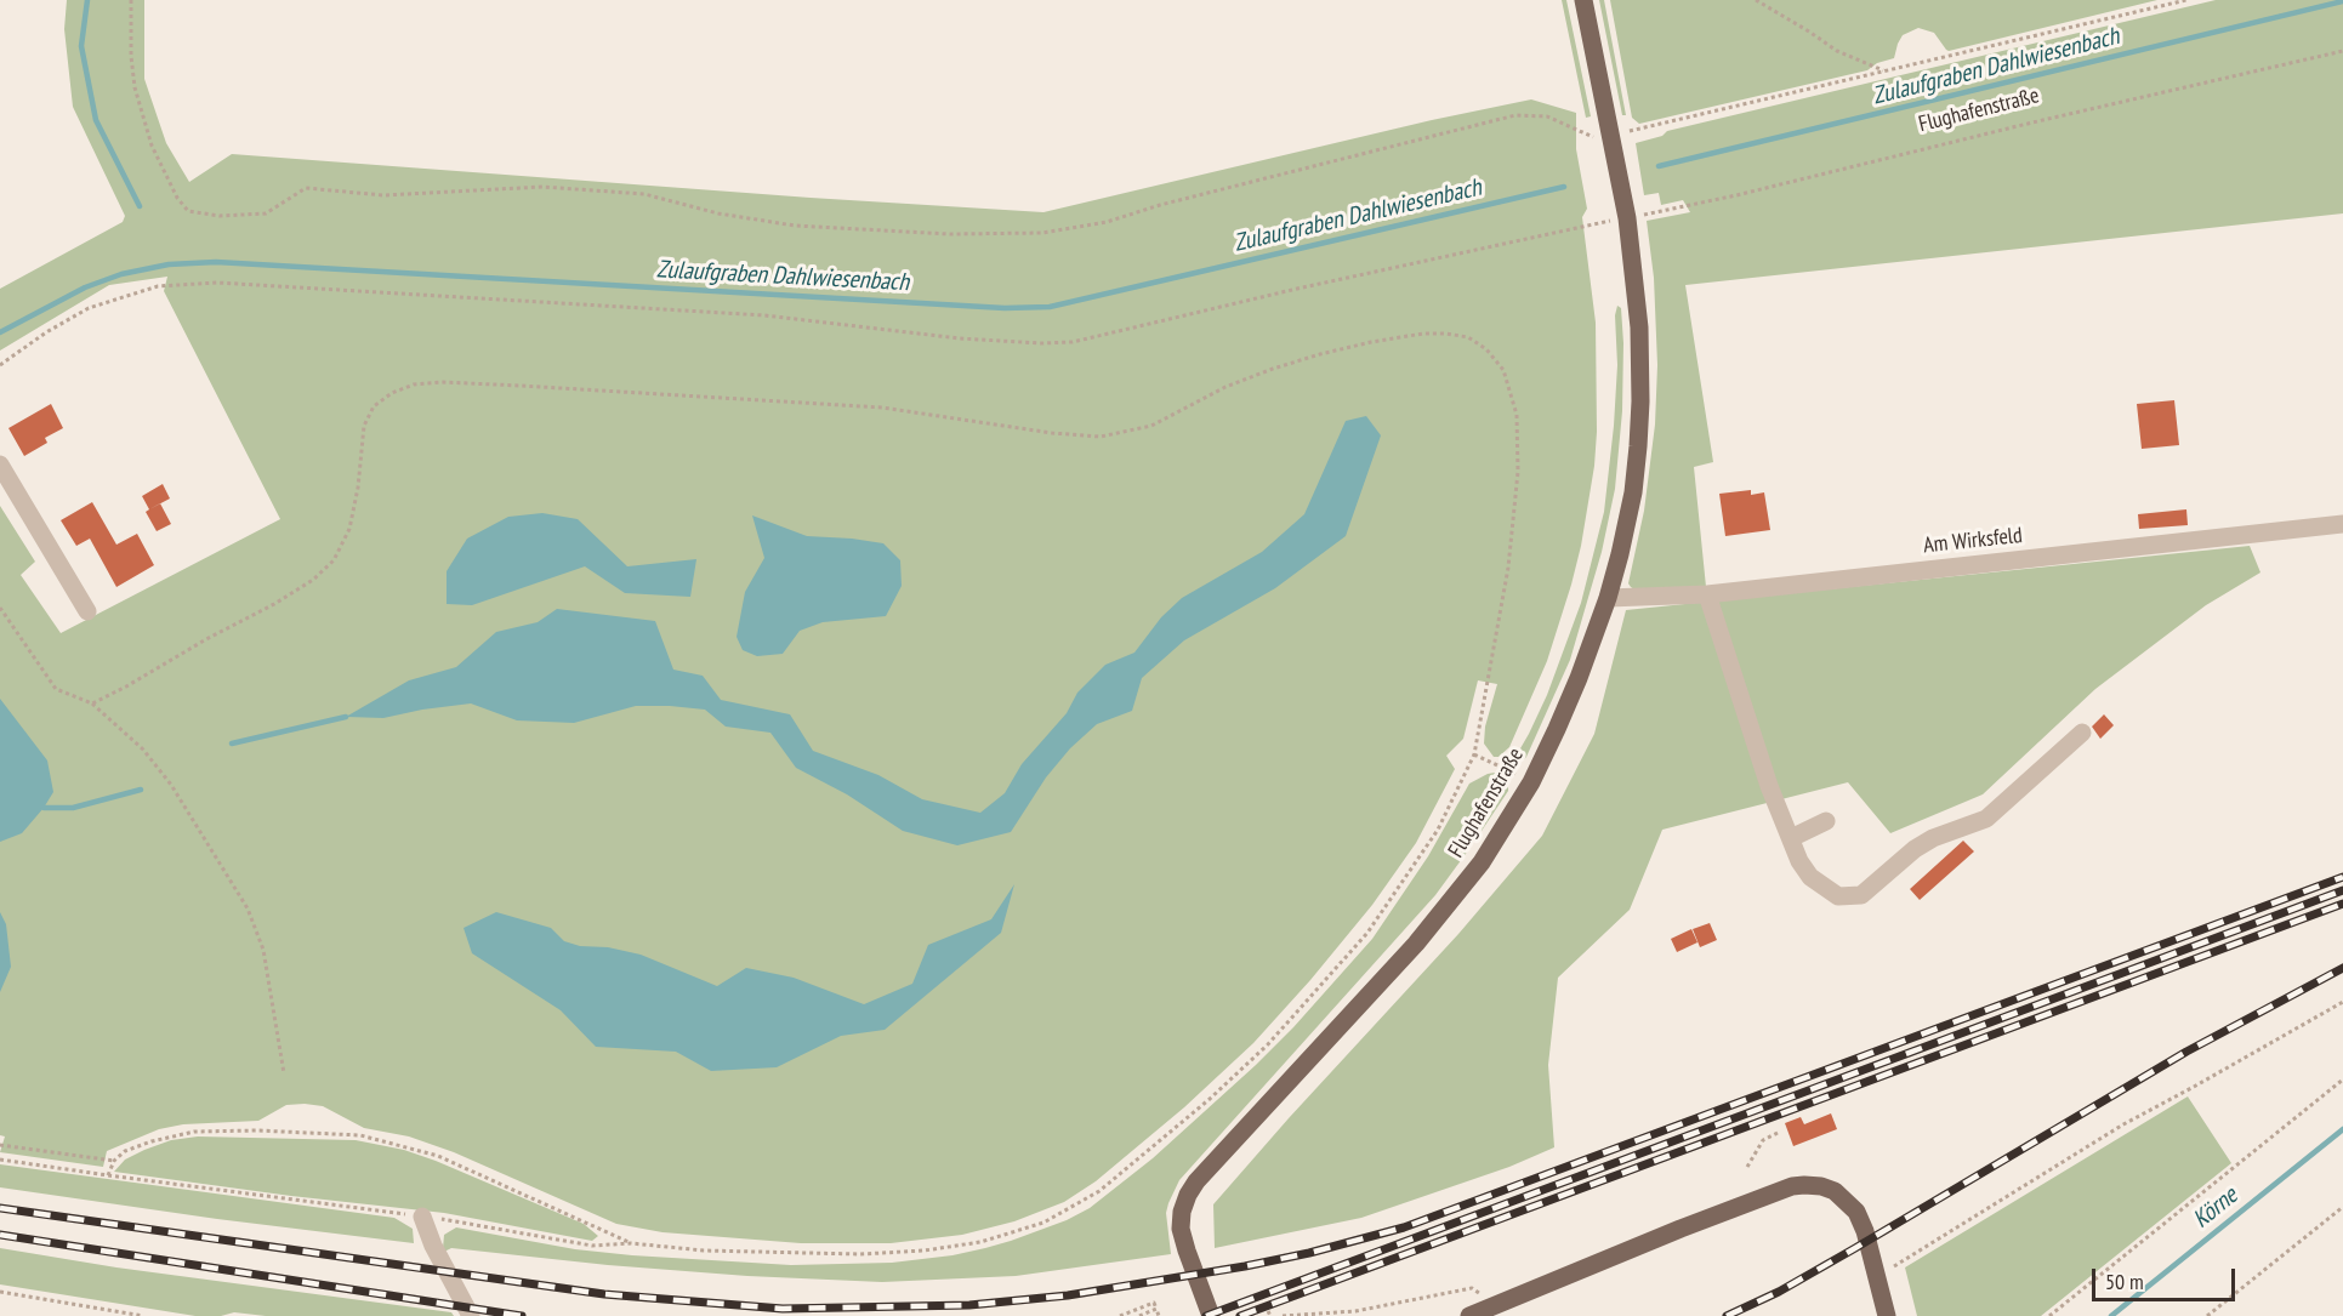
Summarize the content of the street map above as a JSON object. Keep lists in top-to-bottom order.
{
  "streets": {
    "main road": ["Flughafenstraße"],
    "street": ["Am Wirksfeld"]
  },
  "crossings": [
    ["Flughafenstraße", "Am Wirksfeld"]
  ],
  "water": ["Zulaufgraben Dahlwiesenbach", "Körne"],
  "scale_bar": "50 m"
}
